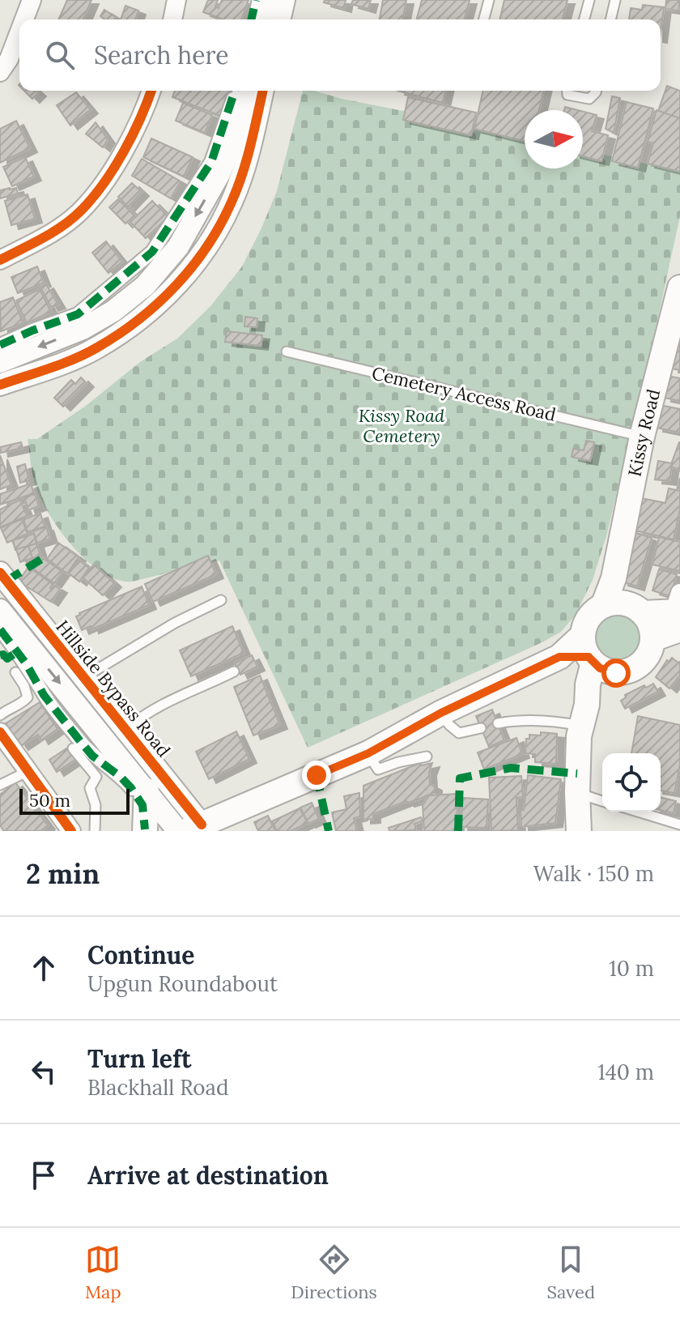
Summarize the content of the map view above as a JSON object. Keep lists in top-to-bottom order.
{
  "streets": {
    "main road": ["Kissy Road"],
    "street": ["Hillside Bypass Road"],
    "lane": ["Cemetery Access Road"]
  },
  "crossings": [
    ["Cemetery Access Road", "Kissy Road"]
  ],
  "parks": ["Kissy Road Cemetery"],
  "scale_bar": "50 m",
  "north": "right",
  "page": {
    "search": "Search here",
    "scale": "50 m",
    "heading": ["2 min", "Walk · 150 m"],
    "list": [
      ["Continue", "Upgun Roundabout", "10 m"],
      ["Turn left", "Blackhall Road", "140 m"],
      "Arrive at destination"
    ],
    "nav": ["Map", "Directions", "Saved"]
  }
}
